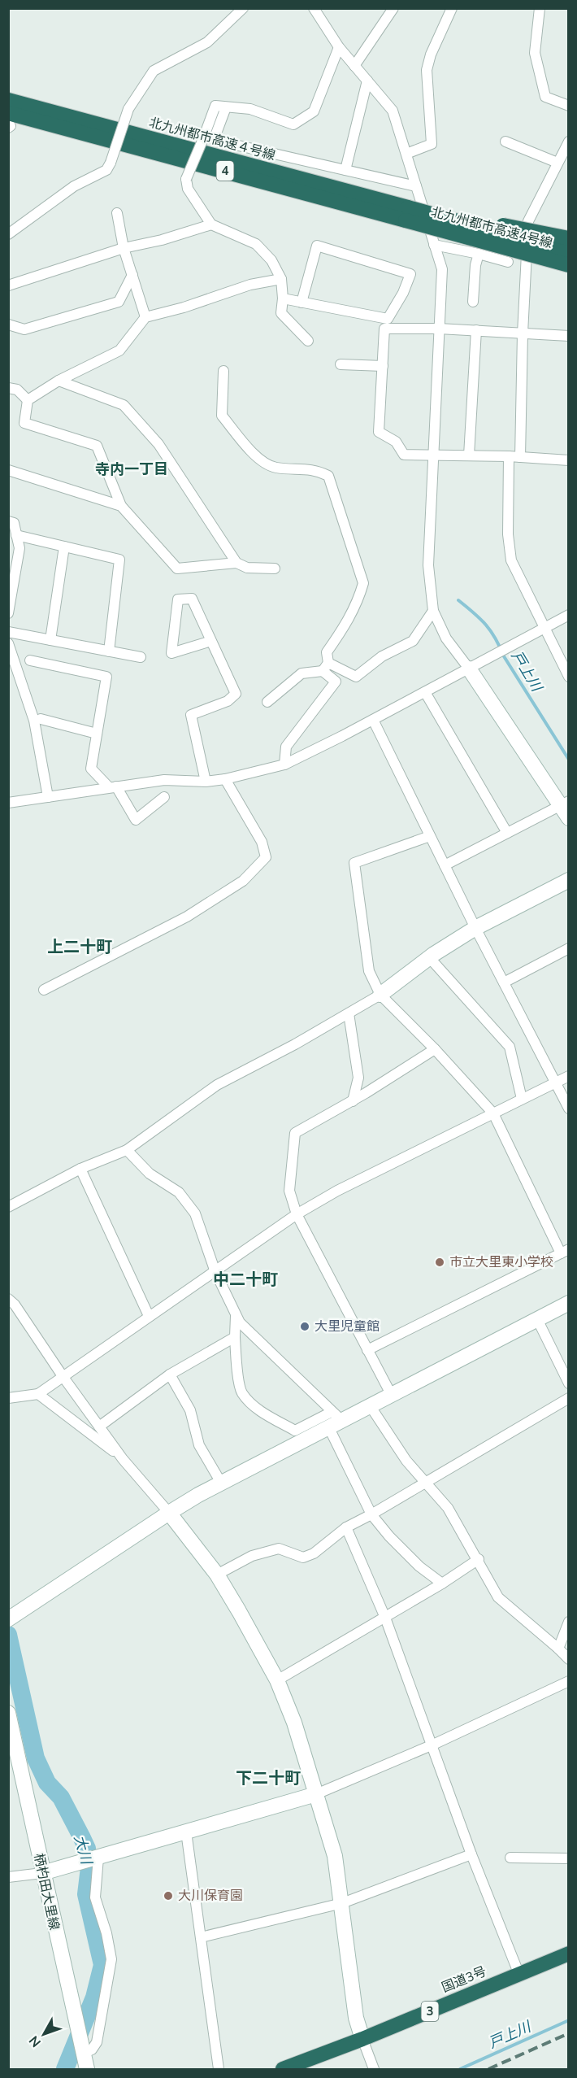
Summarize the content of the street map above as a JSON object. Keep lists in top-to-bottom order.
{
  "streets": {
    "highway": [
      "北九州都市高速４号線",
      "4",
      "北九州都市高速4号線",
      "国道3号",
      "3"
    ],
    "street": ["柄杓田大里線"]
  },
  "crossings": [
    ["北九州都市高速４号線", "北九州都市高速4号線"]
  ],
  "districts": [
    "寺内一丁目",
    "上二十町",
    "中二十町",
    "下二十町"
  ],
  "water": ["戸上川", "大川"],
  "places": ["市立大里東小学校", "大里児童館", "大川保育園"],
  "north": "bottom left"
}
